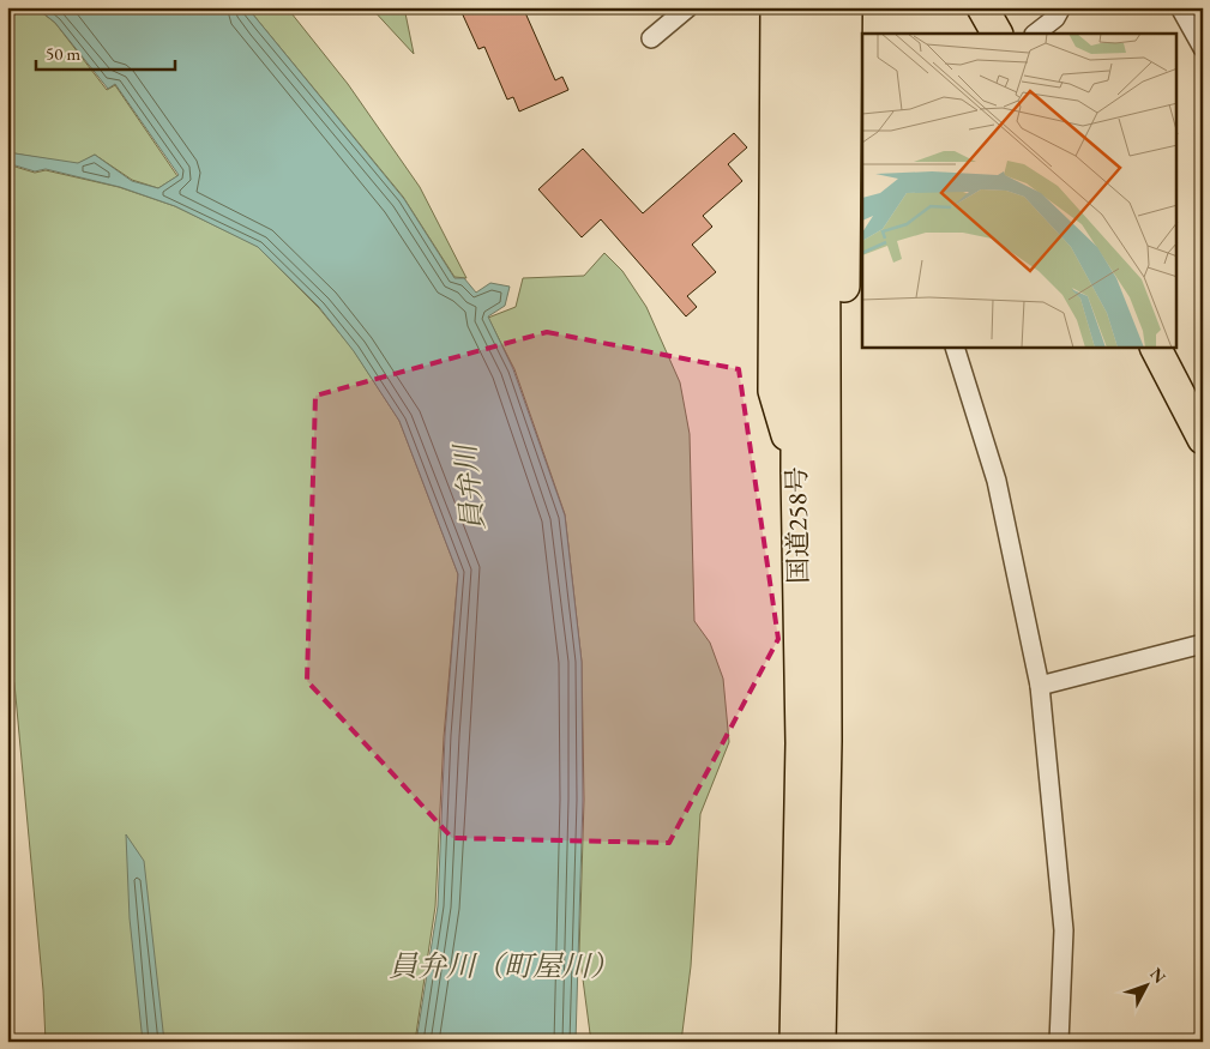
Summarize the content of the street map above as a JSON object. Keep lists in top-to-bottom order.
{
  "streets": {
    "highway": ["国道258号"]
  },
  "water": ["員弁川", "員弁川（町屋川）"],
  "scale_bar": "50 m",
  "north": "top right"
}
